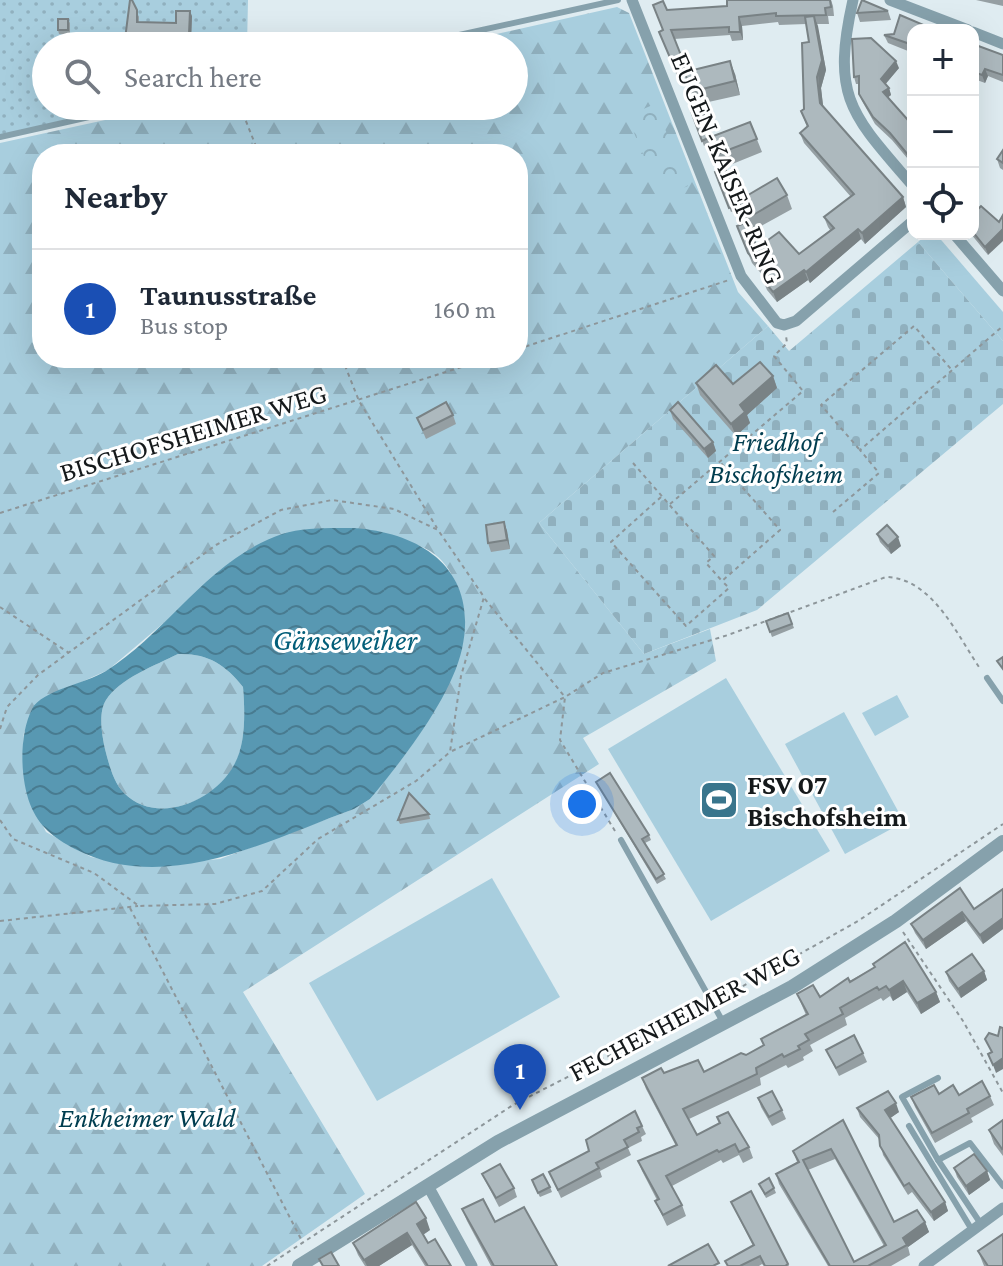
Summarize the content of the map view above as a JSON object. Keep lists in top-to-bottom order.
{
  "streets": {
    "street": ["EUGEN-KAISER-RING", "FECHENHEIMER WEG"],
    "path": ["BISCHOFSHEIMER WEG"]
  },
  "water": ["Gänseweiher"],
  "parks": ["Friedhof Bischofsheim", "Enkheimer Wald"],
  "places": {
    "sports": ["FSV 07 Bischofsheim"]
  },
  "page": {
    "map_buttons": ["+", "−"],
    "search": "Search here",
    "heading": "Nearby",
    "list": [
      {
        "mark": "1",
        "name": "Taunusstraße",
        "note": "Bus stop",
        "value": "160 m"
      }
    ],
    "pins": "1"
  }
}
